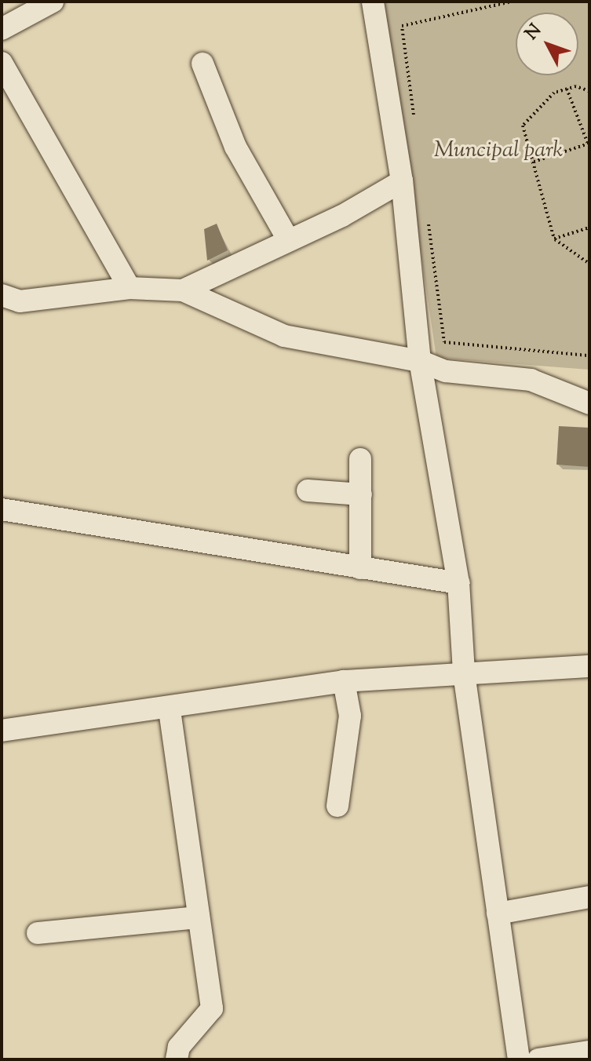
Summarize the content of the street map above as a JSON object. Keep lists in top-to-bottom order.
{
  "parks": ["Muncipal park"],
  "north": "top left"
}
